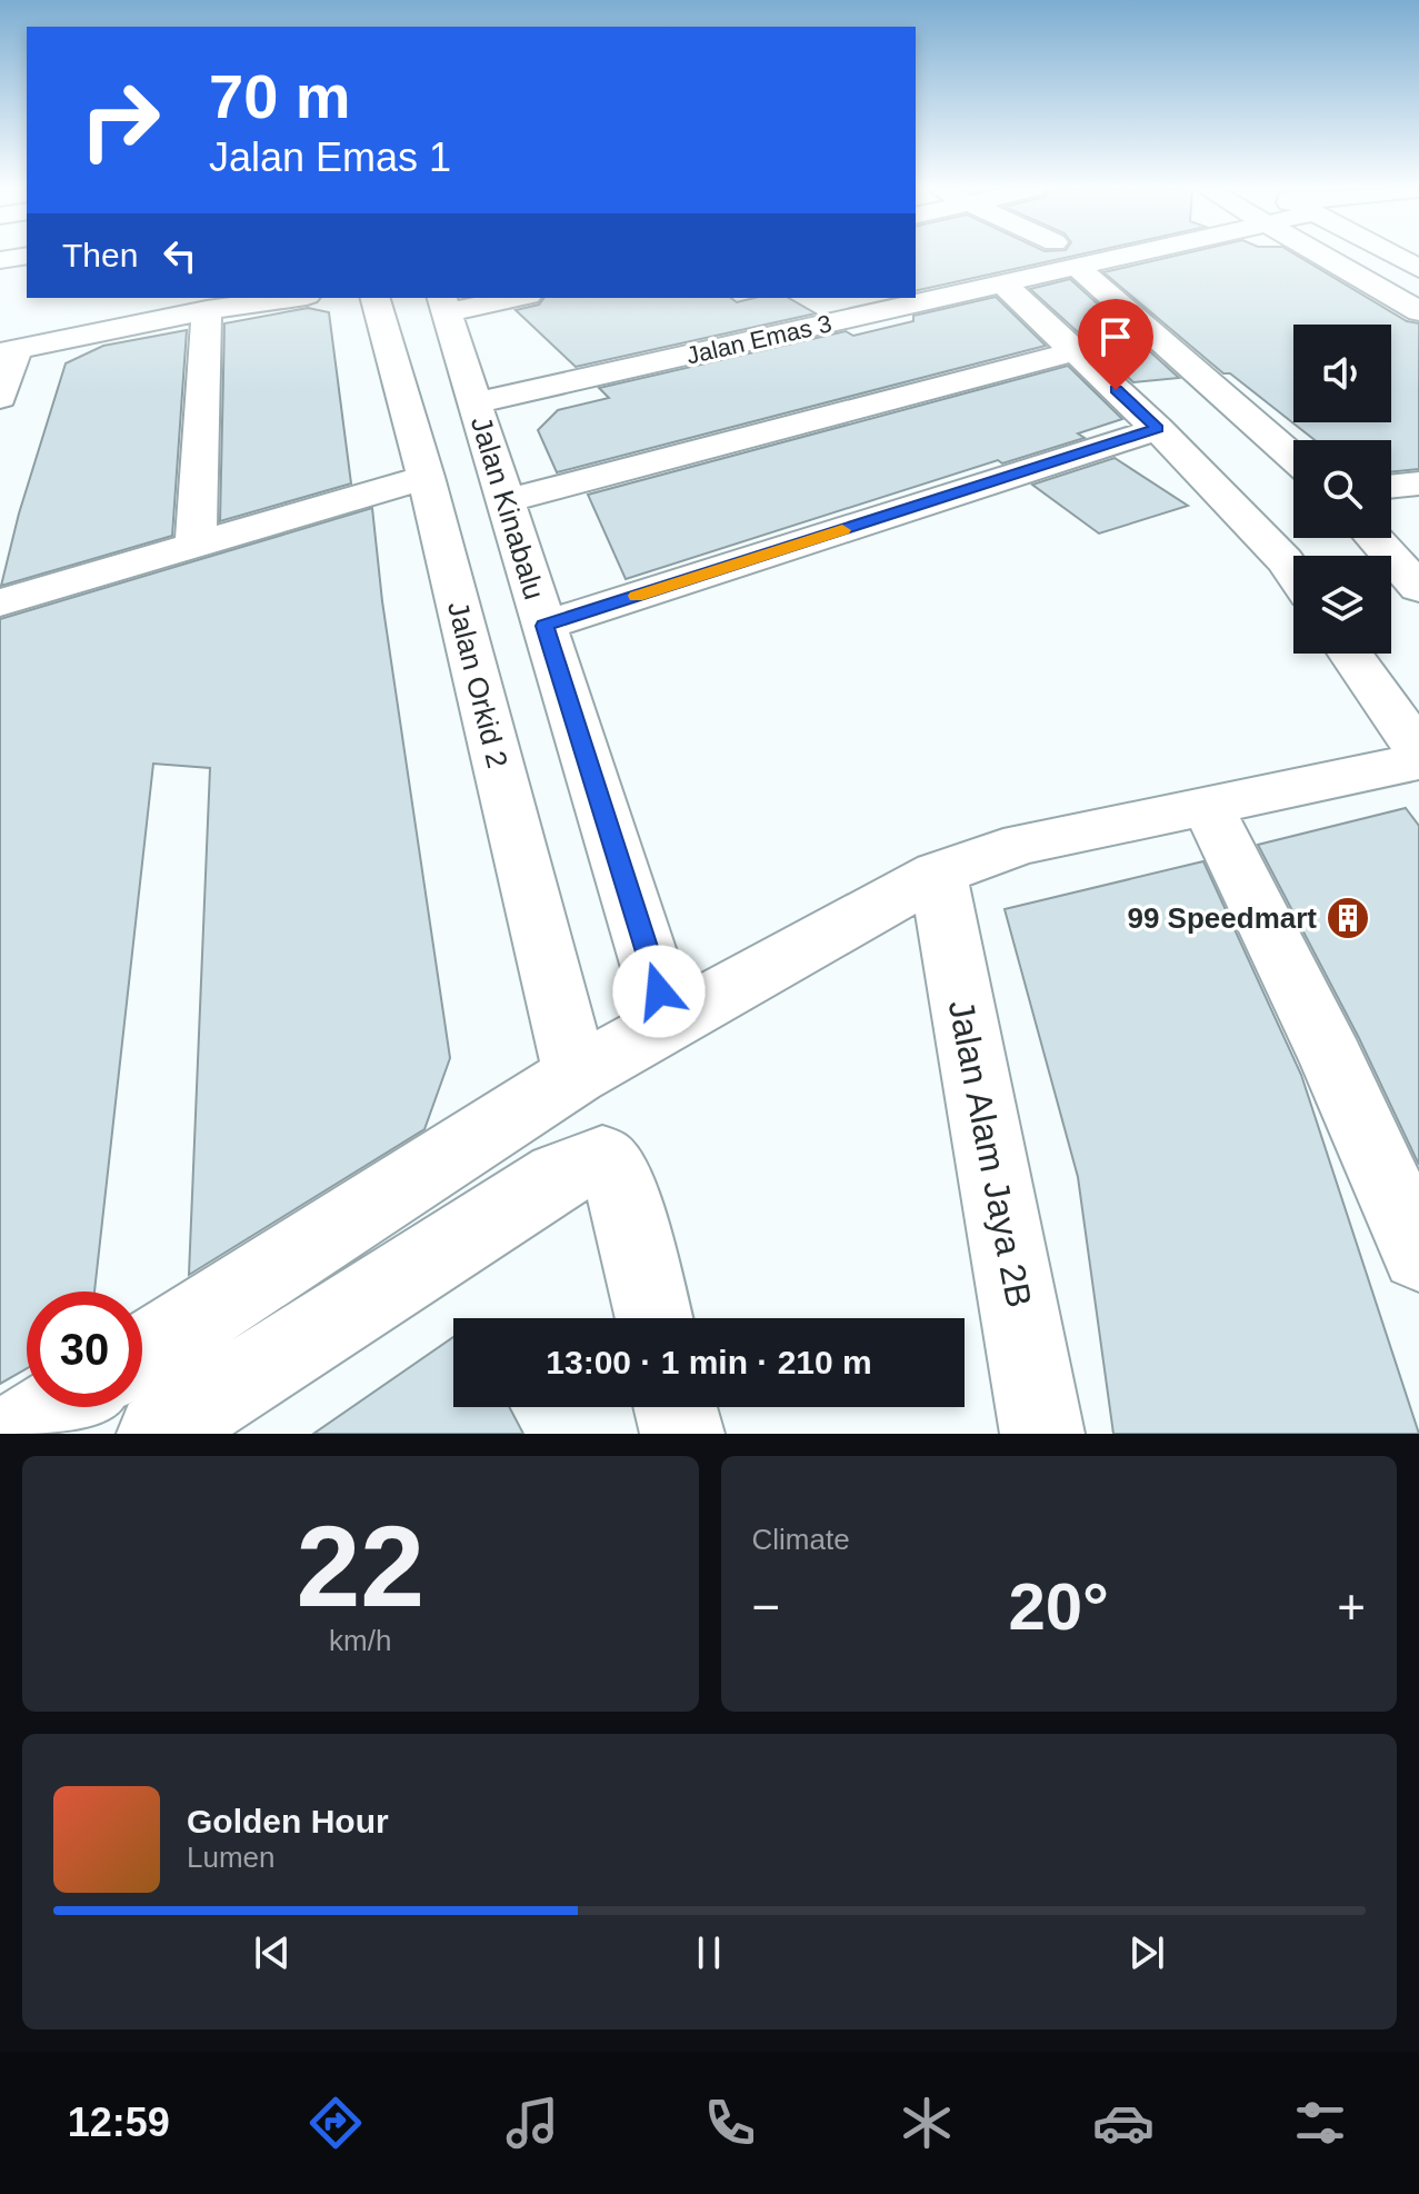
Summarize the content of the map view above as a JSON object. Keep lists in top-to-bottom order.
{
  "streets": {
    "street": [
      "Jalan Emas 3",
      "Jalan Kinabalu",
      "Jalan Orkid 2",
      "Jalan Alam Jaya 2B"
    ]
  },
  "crossings": [
    ["Jalan Emas 3", "Jalan Kinabalu"]
  ],
  "places": {
    "building": ["99 Speedmart"]
  },
  "page": {
    "turn": ["70 m", "Jalan Emas 1"],
    "then": "Then",
    "limit": "30",
    "trip": "13:00 · 1 min · 210 m",
    "tile": [
      ["22", "km/h"],
      "Climate"
    ],
    "heat": ["−", "20°", "+"],
    "song": ["Golden Hour", "Lumen"],
    "tabs": "12:59"
  }
}
